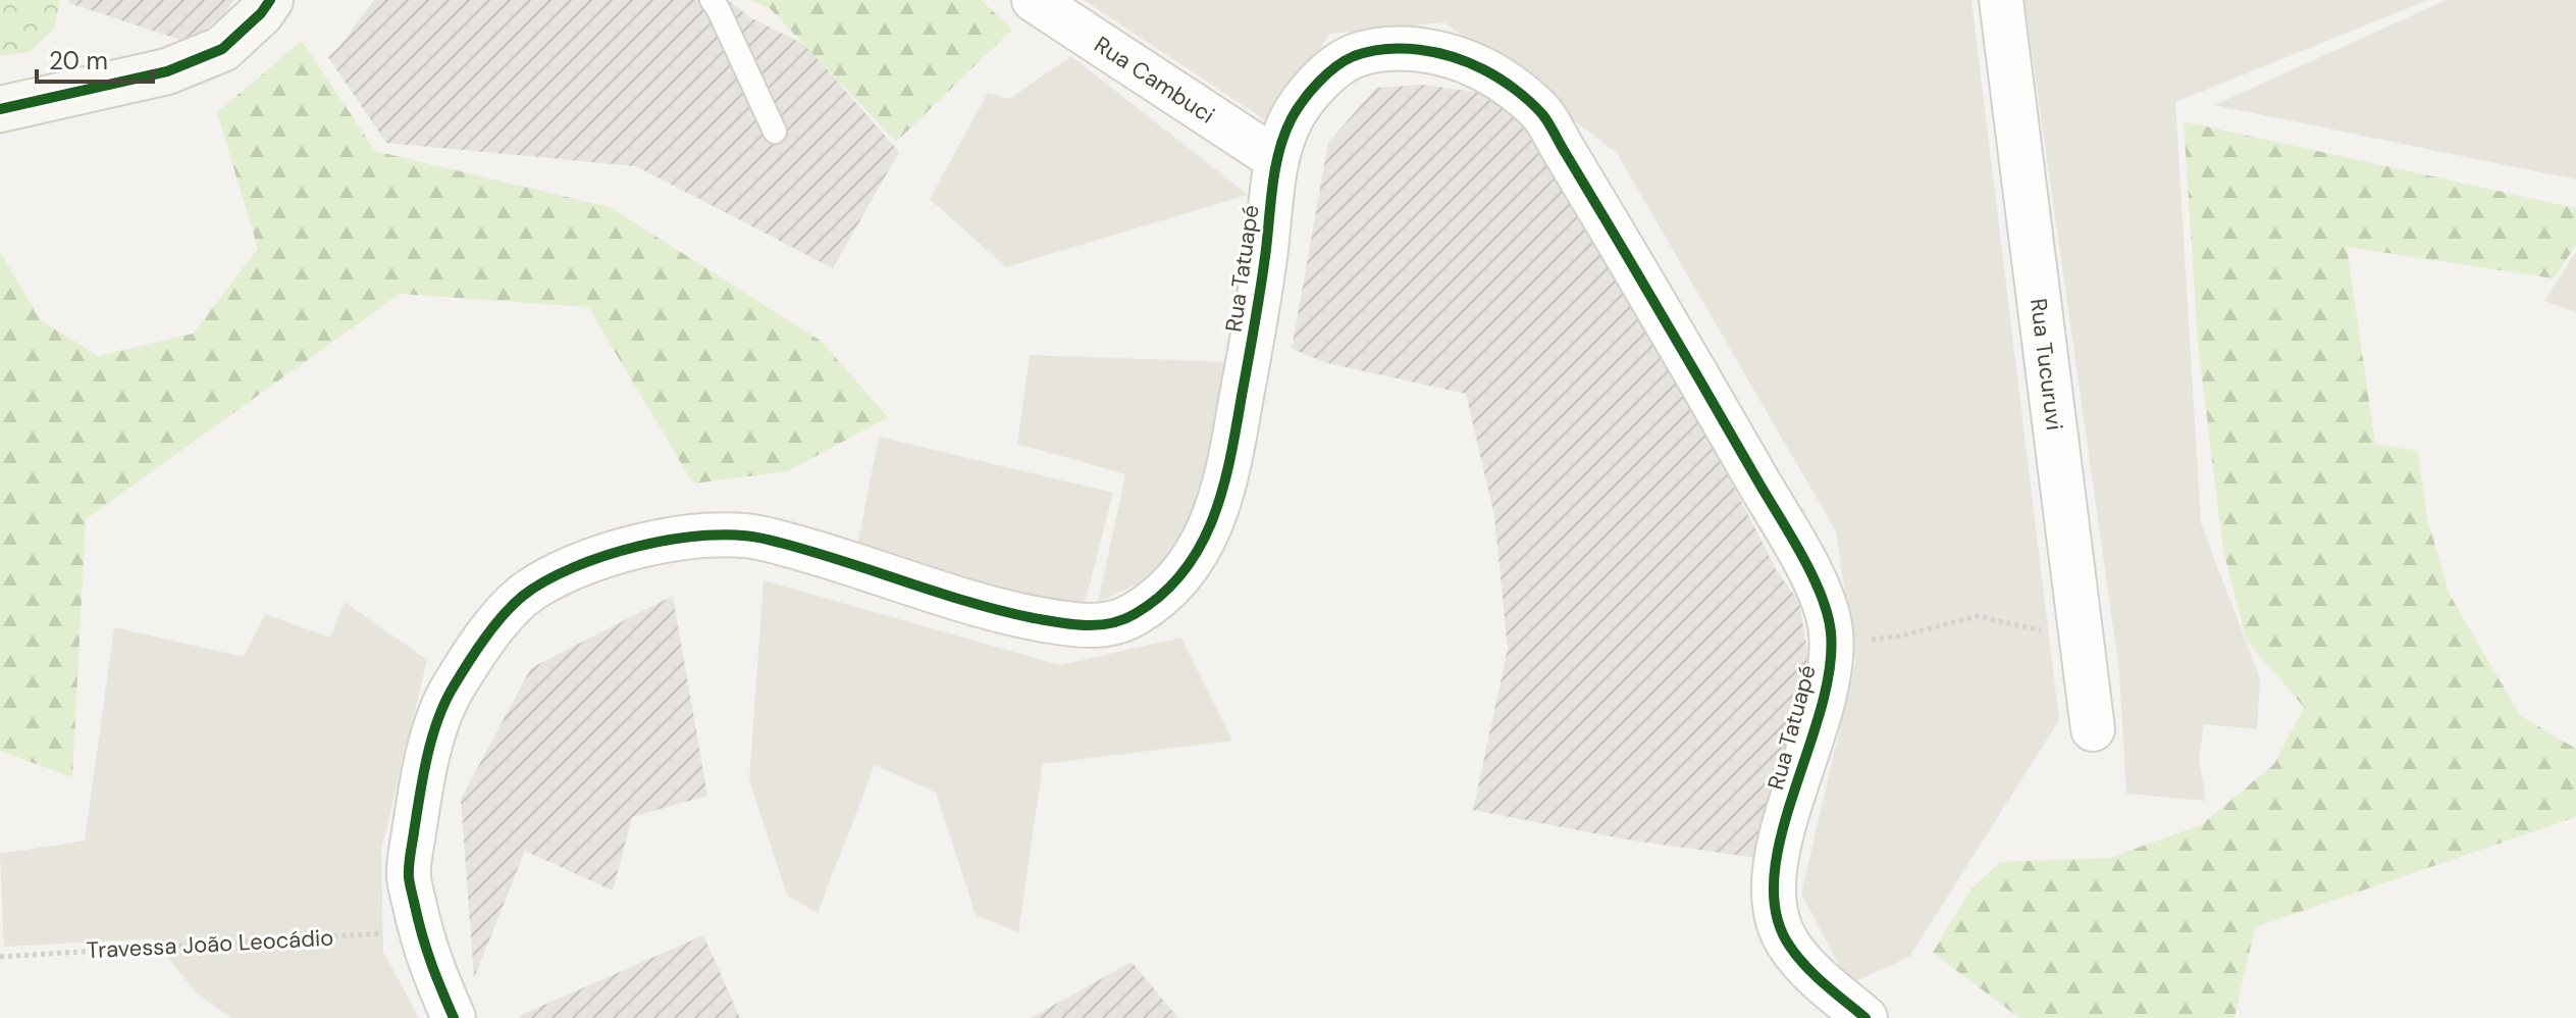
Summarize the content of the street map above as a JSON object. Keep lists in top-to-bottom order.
{
  "streets": {
    "street": ["Rua Cambuci", "Rua Tatuapé", "Rua Tucuruvi"],
    "path": ["Travessa João Leocádio"]
  },
  "crossings": [
    ["Rua Cambuci", "Rua Tatuapé"],
    ["Rua Tatuapé", "Travessa João Leocádio"]
  ],
  "scale_bar": "20 m"
}
